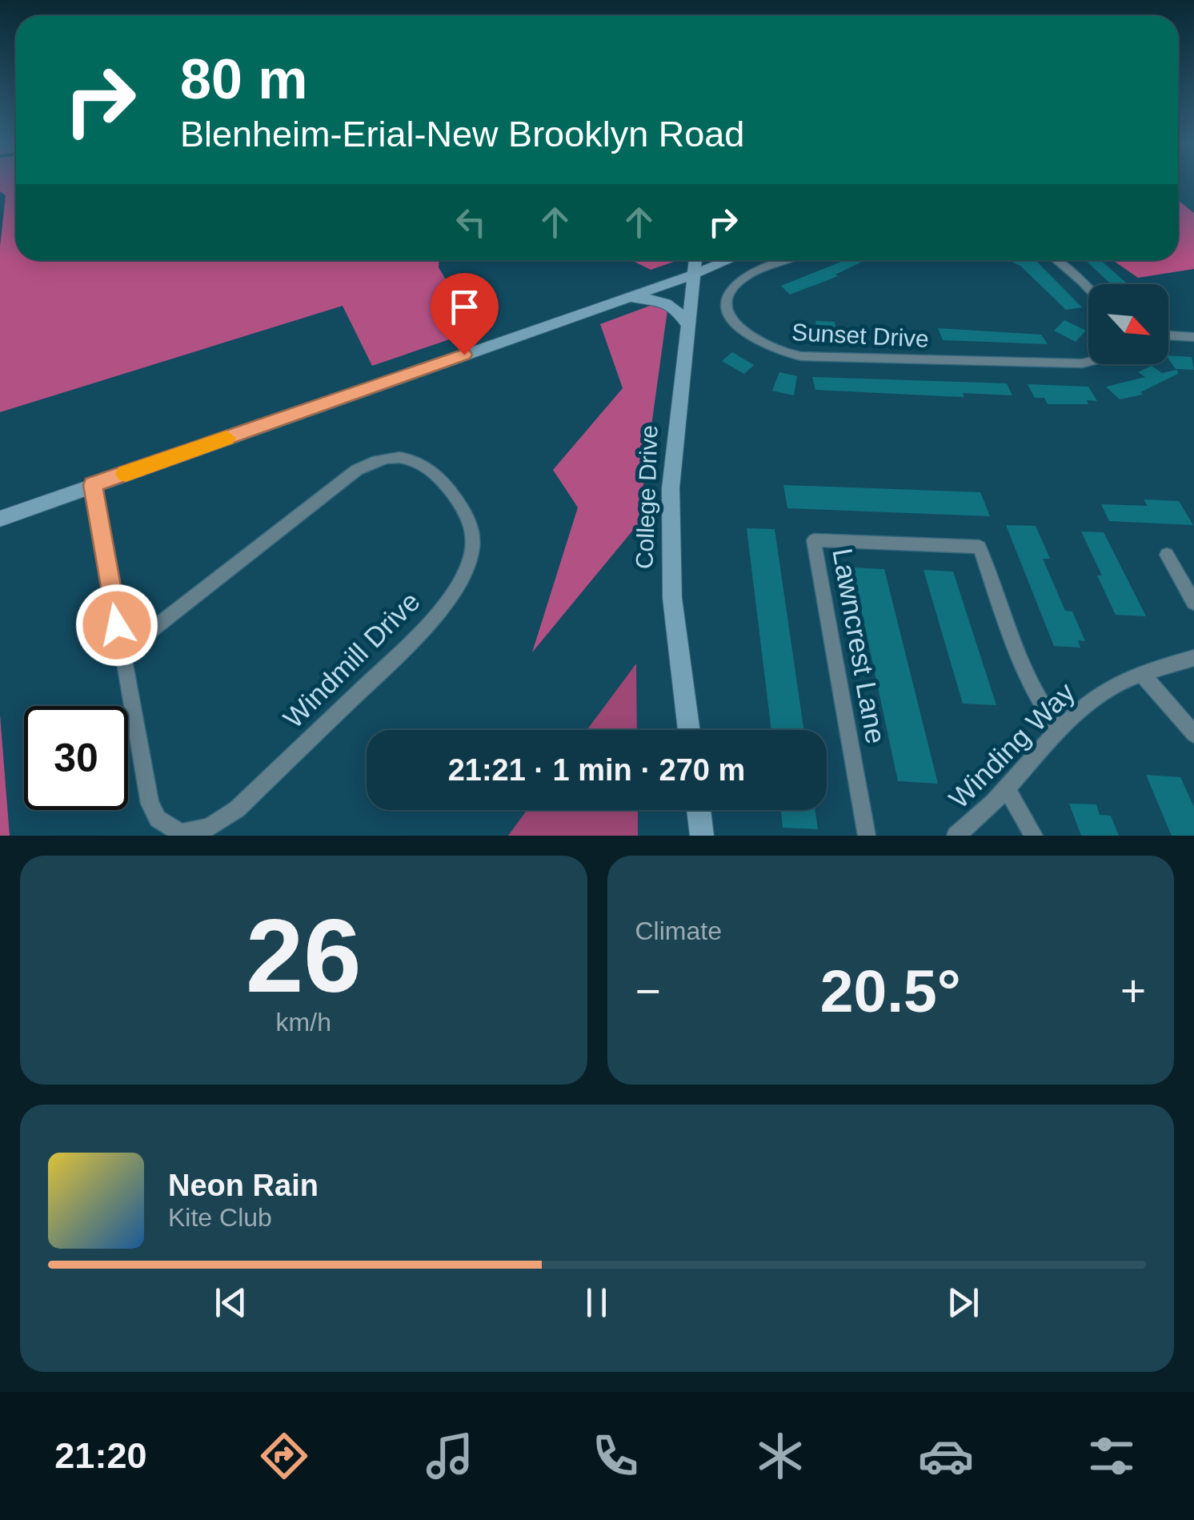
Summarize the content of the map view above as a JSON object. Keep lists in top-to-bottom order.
{
  "streets": {
    "main road": ["College Drive"],
    "street": [
      "Sunset Drive",
      "Lawncrest Lane",
      "Windmill Drive",
      "Winding Way"
    ]
  },
  "crossings": [
    ["Lawncrest Lane", "Winding Way"]
  ],
  "north": "bottom right",
  "page": {
    "turn": ["80 m", "Blenheim-Erial-New Brooklyn Road"],
    "limit": "30",
    "trip": "21:21 · 1 min · 270 m",
    "tile": [
      ["26", "km/h"],
      "Climate"
    ],
    "heat": ["−", "20.5°", "+"],
    "song": ["Neon Rain", "Kite Club"],
    "tabs": "21:20"
  }
}
